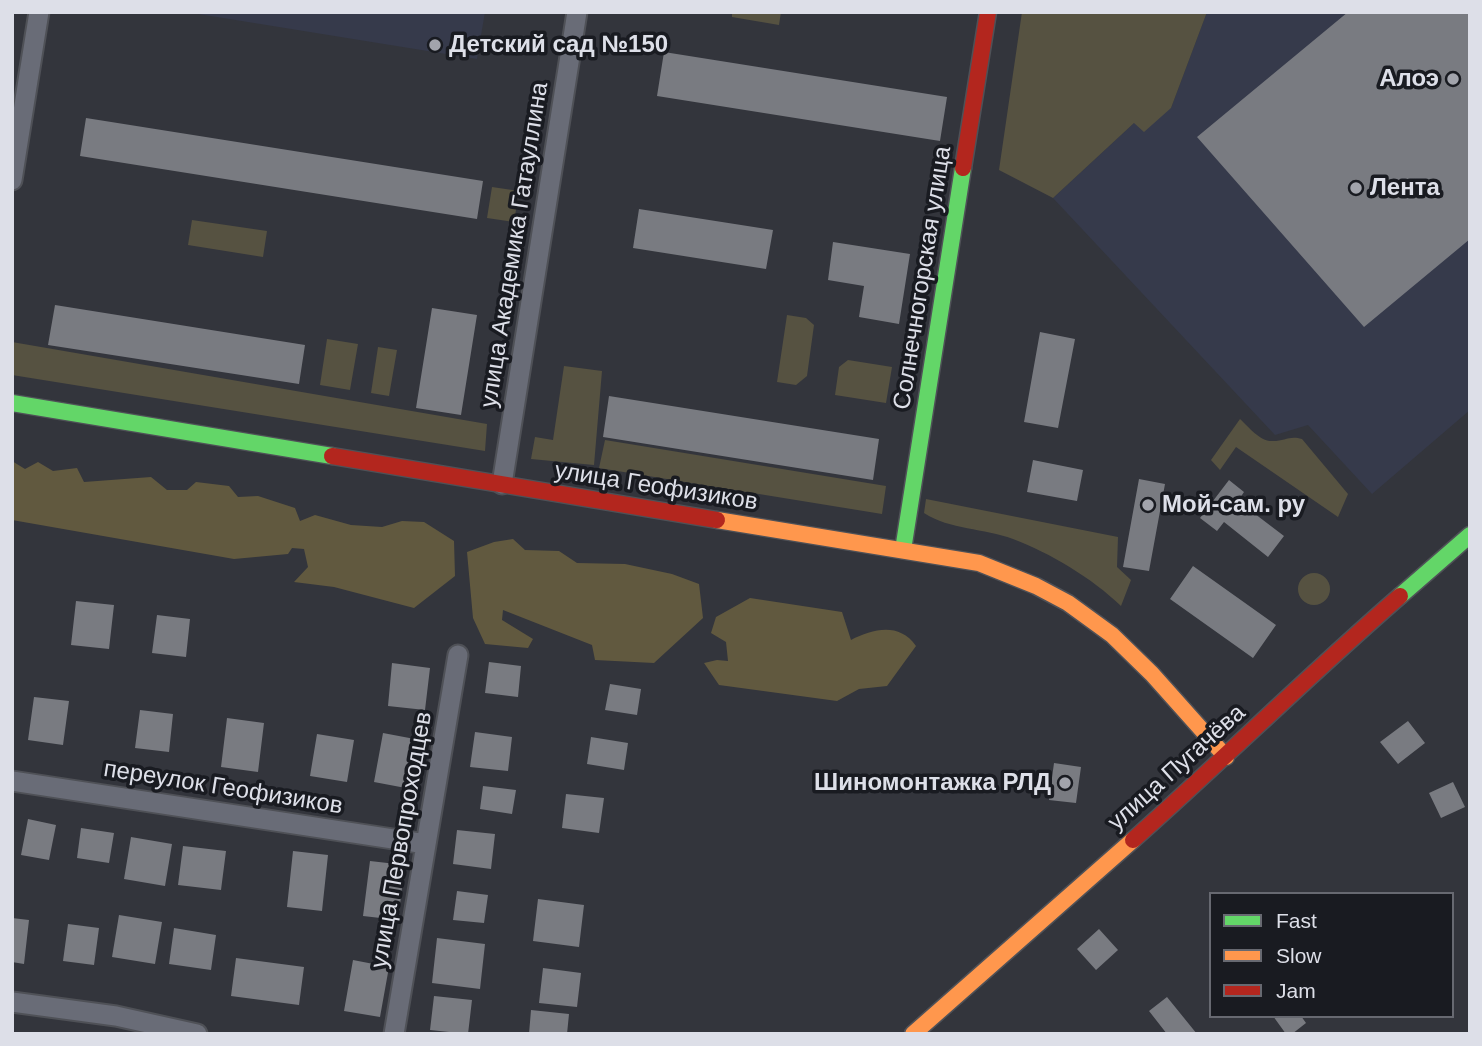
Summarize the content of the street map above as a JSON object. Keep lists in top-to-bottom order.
{
  "streets": {
    "street": [
      "улица Академика Гатауллина",
      "Солнечногорская улица",
      "улица Геофизиков",
      "улица Пугачёва",
      "переулок Геофизиков",
      "улица Первопроходцев"
    ]
  },
  "crossings": [
    ["улица Академика Гатауллина", "улица Геофизиков"],
    ["Солнечногорская улица", "улица Геофизиков"],
    ["улица Геофизиков", "улица Пугачёва"],
    ["переулок Геофизиков", "улица Первопроходцев"]
  ],
  "places": [
    "Детский сад №150",
    "Алоэ",
    "Лента",
    "Мой-сам. ру",
    "Шиномонтажка РЛД"
  ],
  "legend": ["Fast", "Slow", "Jam"]
}
